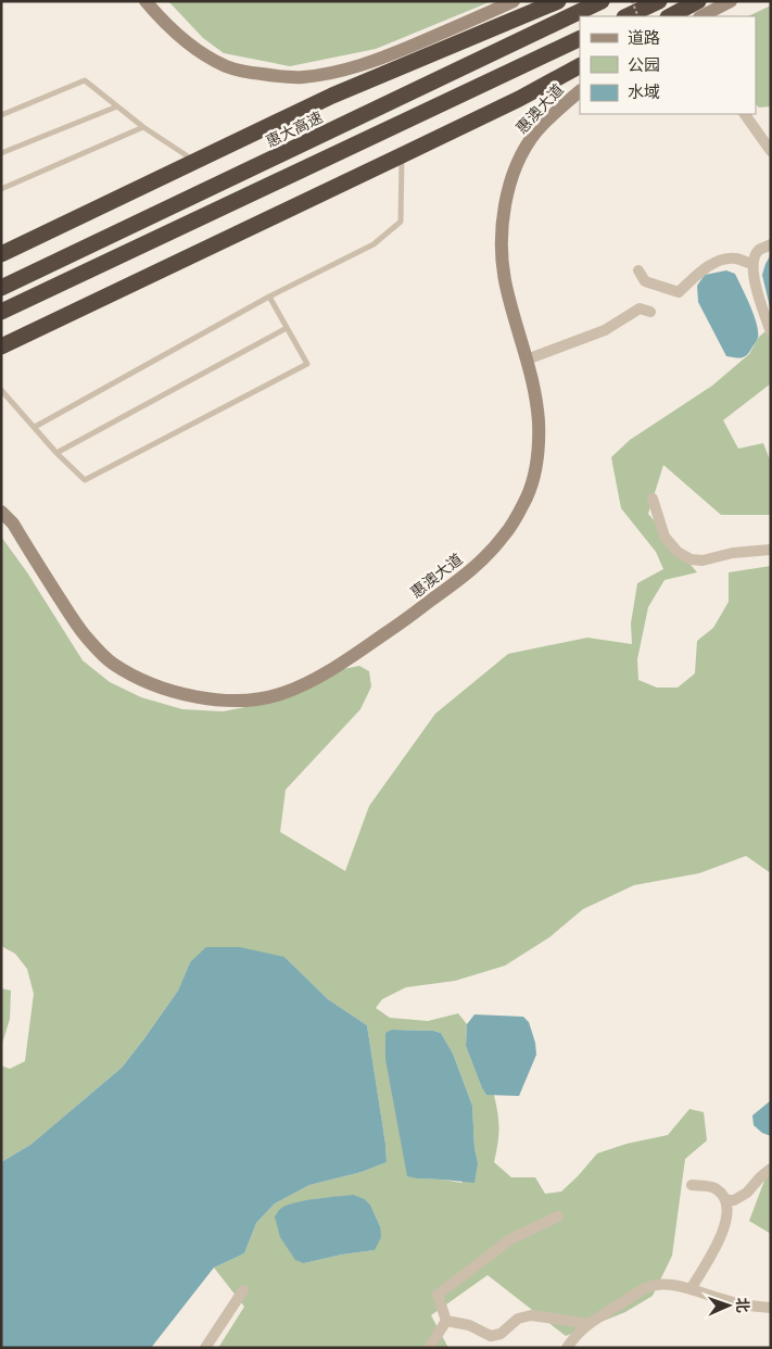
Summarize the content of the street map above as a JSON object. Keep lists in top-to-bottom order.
{
  "streets": {
    "highway": ["惠大高速"],
    "street": ["惠澳大道"]
  },
  "legend": ["道路", "公园", "水域"],
  "north": "right"
}
